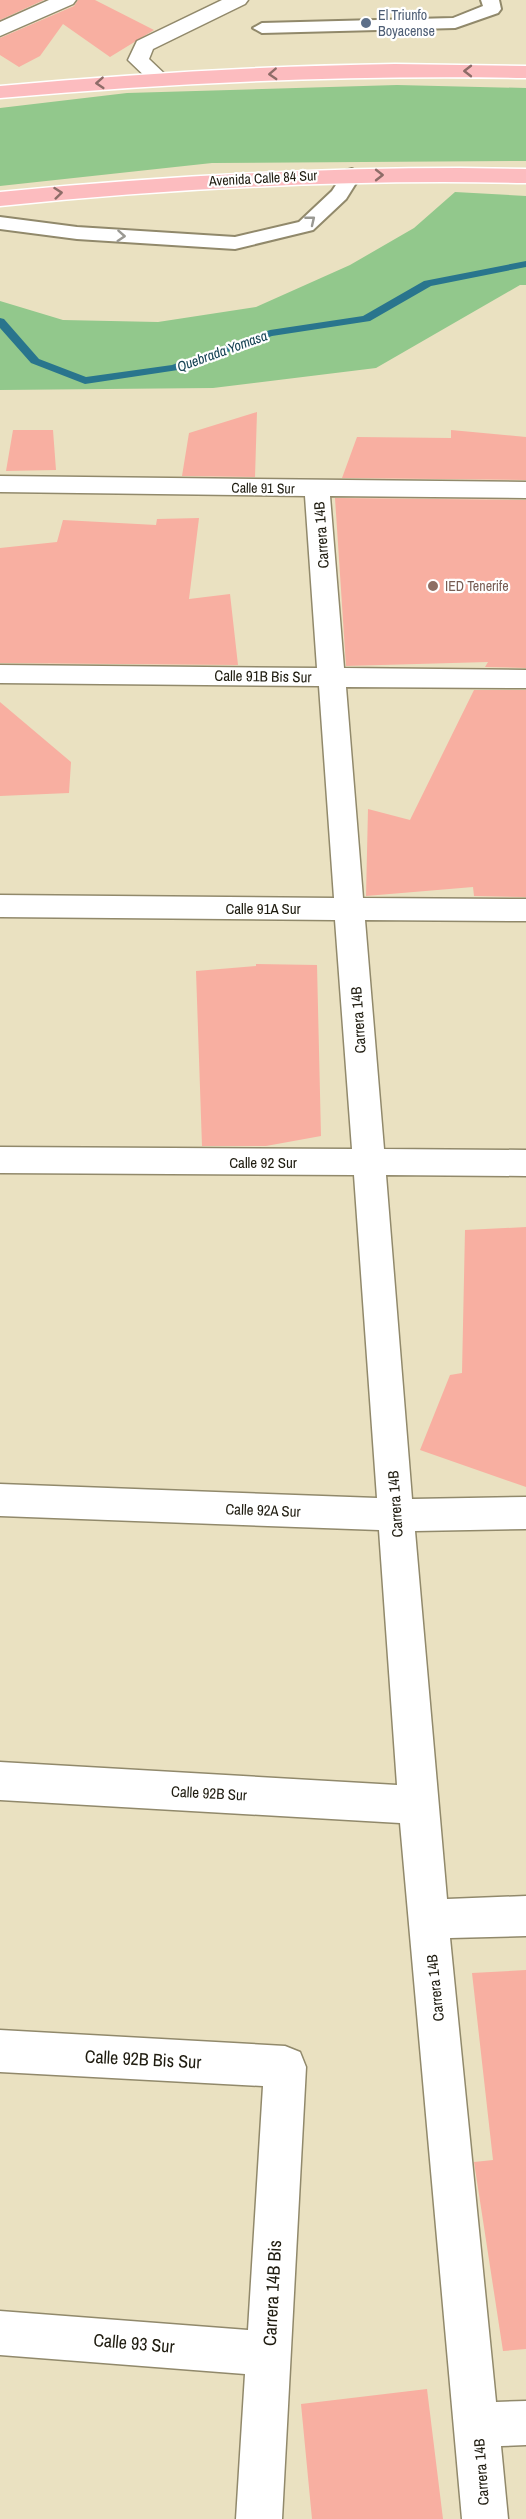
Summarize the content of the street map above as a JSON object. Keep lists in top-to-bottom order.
{
  "streets": {
    "highway": ["Avenida Calle 84 Sur"],
    "street": [
      "Calle 91 Sur",
      "Carrera 14B",
      "Calle 91B Bis Sur",
      "Calle 91A Sur",
      "Calle 92 Sur",
      "Calle 92A Sur",
      "Calle 92B Sur",
      "Calle 92B Bis Sur",
      "Carrera 14B Bis",
      "Calle 93 Sur"
    ]
  },
  "crossings": [
    ["Calle 91 Sur", "Carrera 14B"],
    ["Carrera 14B", "Calle 91B Bis Sur"],
    ["Carrera 14B", "Calle 91A Sur"],
    ["Carrera 14B", "Calle 92 Sur"],
    ["Carrera 14B", "Calle 92A Sur"],
    ["Carrera 14B", "Calle 92B Sur"],
    ["Calle 92B Bis Sur", "Carrera 14B Bis"],
    ["Carrera 14B Bis", "Calle 93 Sur"]
  ],
  "water": ["Quebrada Yomasa"],
  "places": ["El Triunfo Boyacense", "IED Tenerife"]
}
